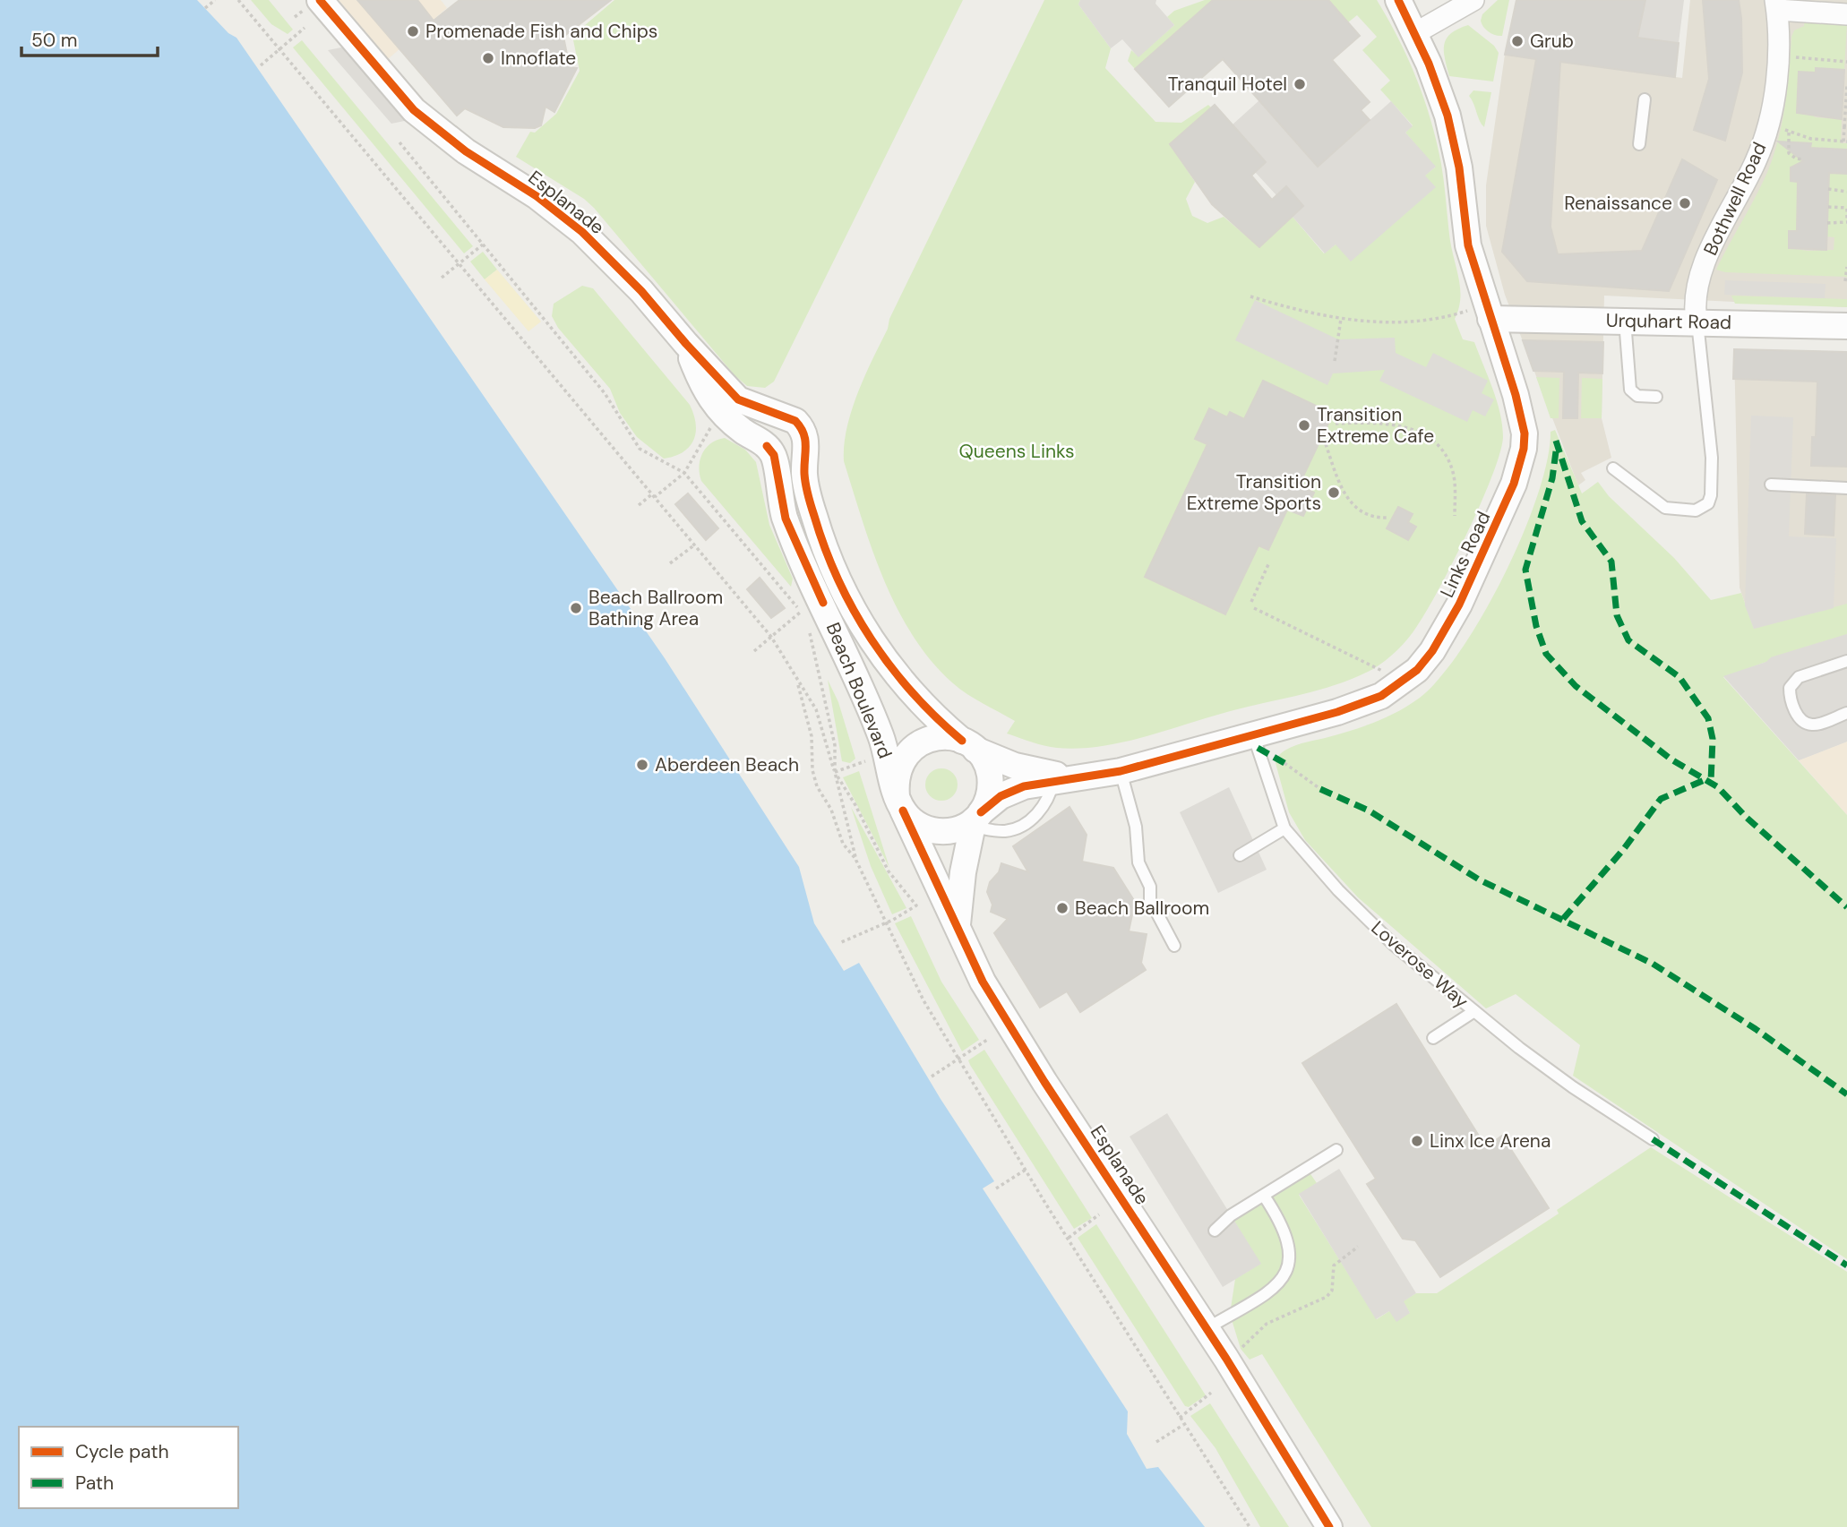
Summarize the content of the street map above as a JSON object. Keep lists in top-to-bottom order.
{
  "streets": {
    "street": [
      "Bothwell Road",
      "Esplanade",
      "Urquhart Road",
      "Links Road",
      "Beach Boulevard"
    ],
    "lane": ["Loverose Way"]
  },
  "crossings": [
    ["Bothwell Road", "Urquhart Road"],
    ["Esplanade", "Links Road"],
    ["Esplanade", "Beach Boulevard"],
    ["Urquhart Road", "Links Road"],
    ["Links Road", "Beach Boulevard"],
    ["Links Road", "Loverose Way"]
  ],
  "parks": ["Queens Links"],
  "places": [
    "Promenade Fish and Chips",
    "Grub",
    "Innoflate",
    "Tranquil Hotel",
    "Renaissance",
    "Transition Extreme Cafe",
    "Transition Extreme Sports",
    "Beach Ballroom Bathing Area",
    "Aberdeen Beach",
    "Beach Ballroom",
    "Linx Ice Arena"
  ],
  "legend": ["Cycle path", "Path"],
  "scale_bar": "50 m"
}
